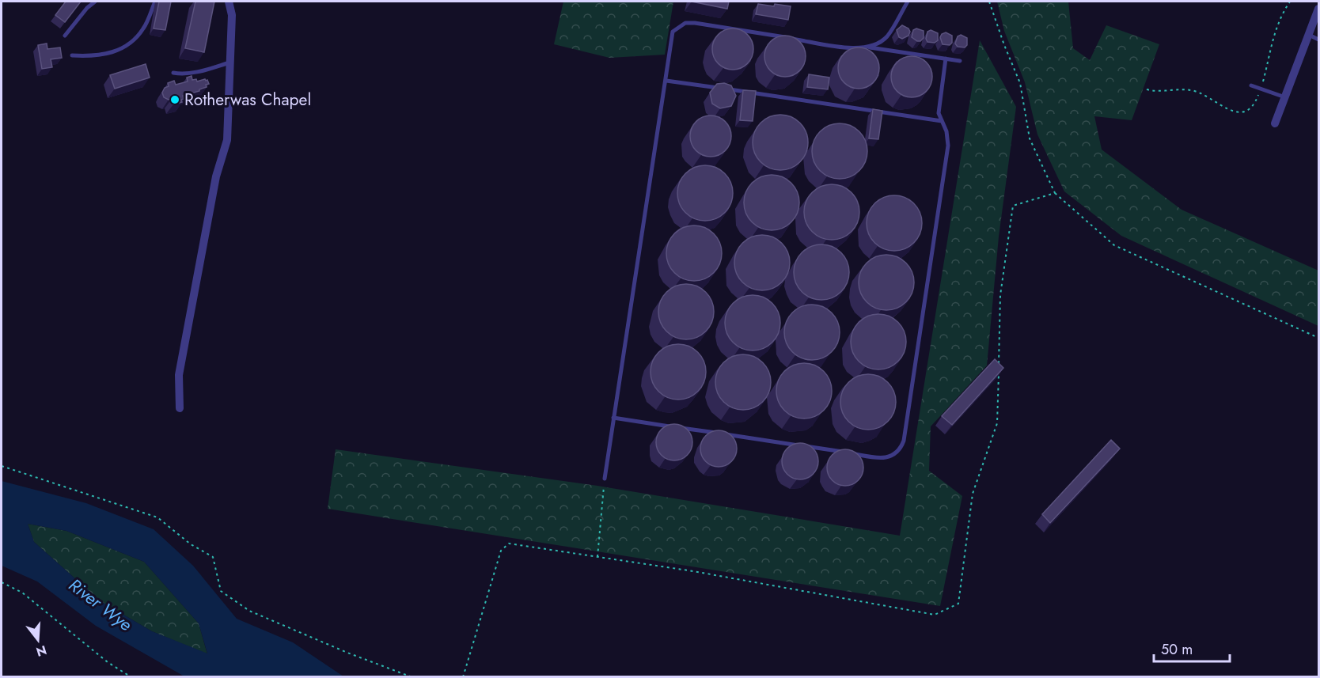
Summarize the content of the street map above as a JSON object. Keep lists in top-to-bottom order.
{
  "water": ["River Wye"],
  "places": ["Rotherwas Chapel"],
  "scale_bar": "50 m",
  "north": "bottom"
}
